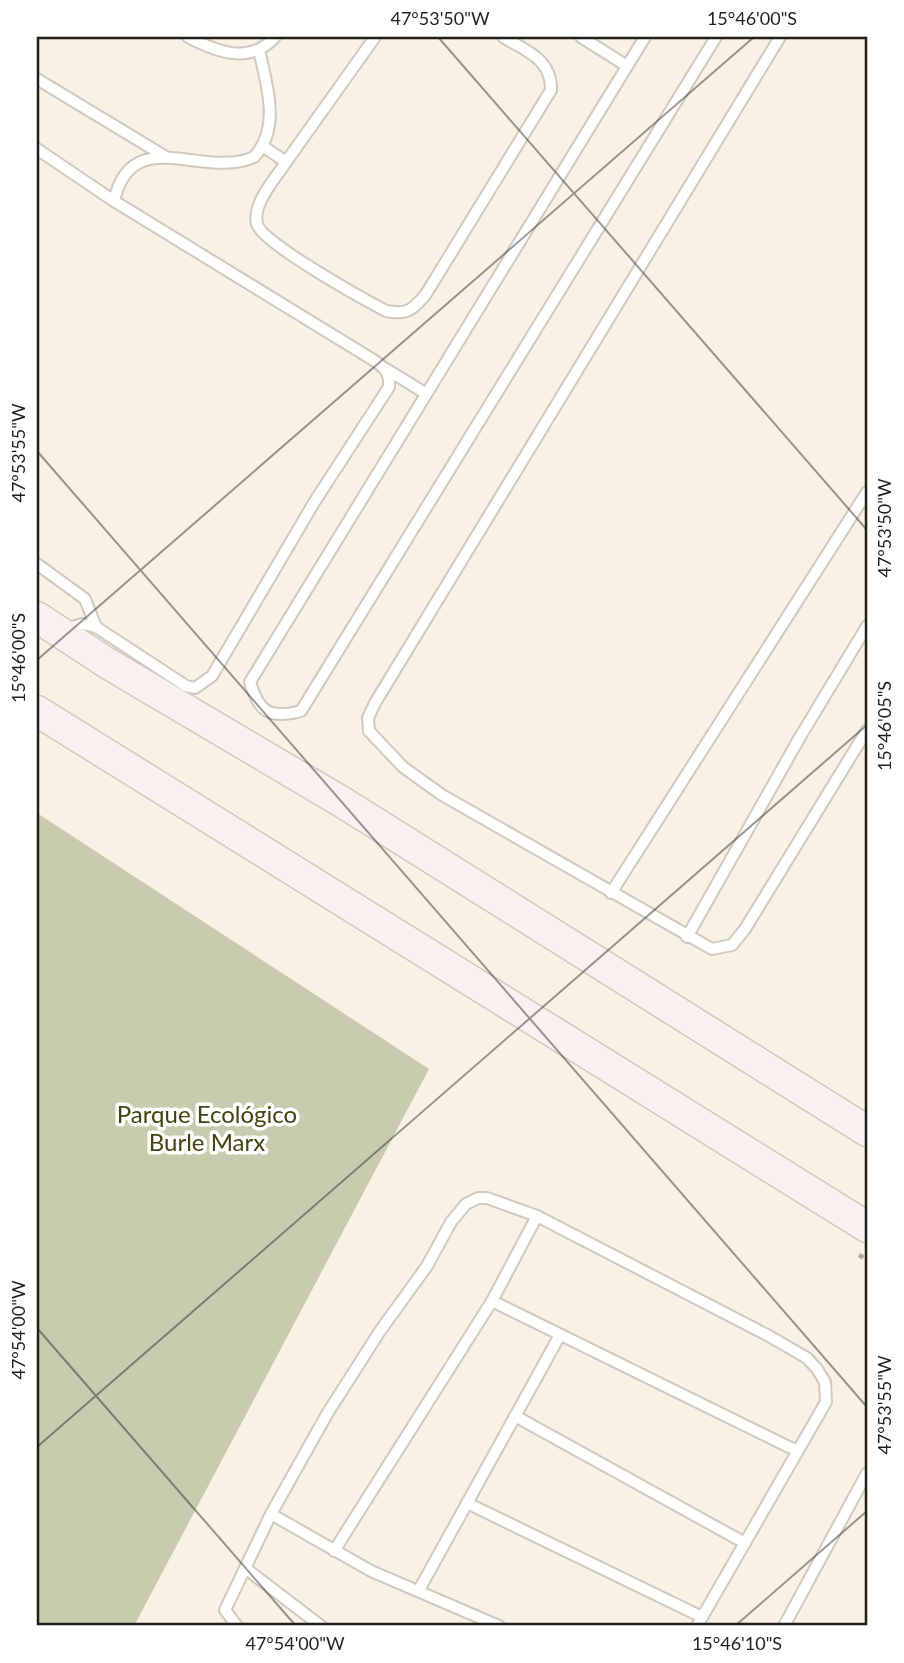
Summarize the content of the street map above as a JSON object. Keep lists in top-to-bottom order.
{
  "parks": ["Parque Ecológico Burle Marx"],
  "coordinates": [
    "47°53'50\"W",
    "15°46'00\"S",
    "47°53'55\"W",
    "15°46'05\"S",
    "47°54'00\"W",
    "15°46'10\"S"
  ]
}
